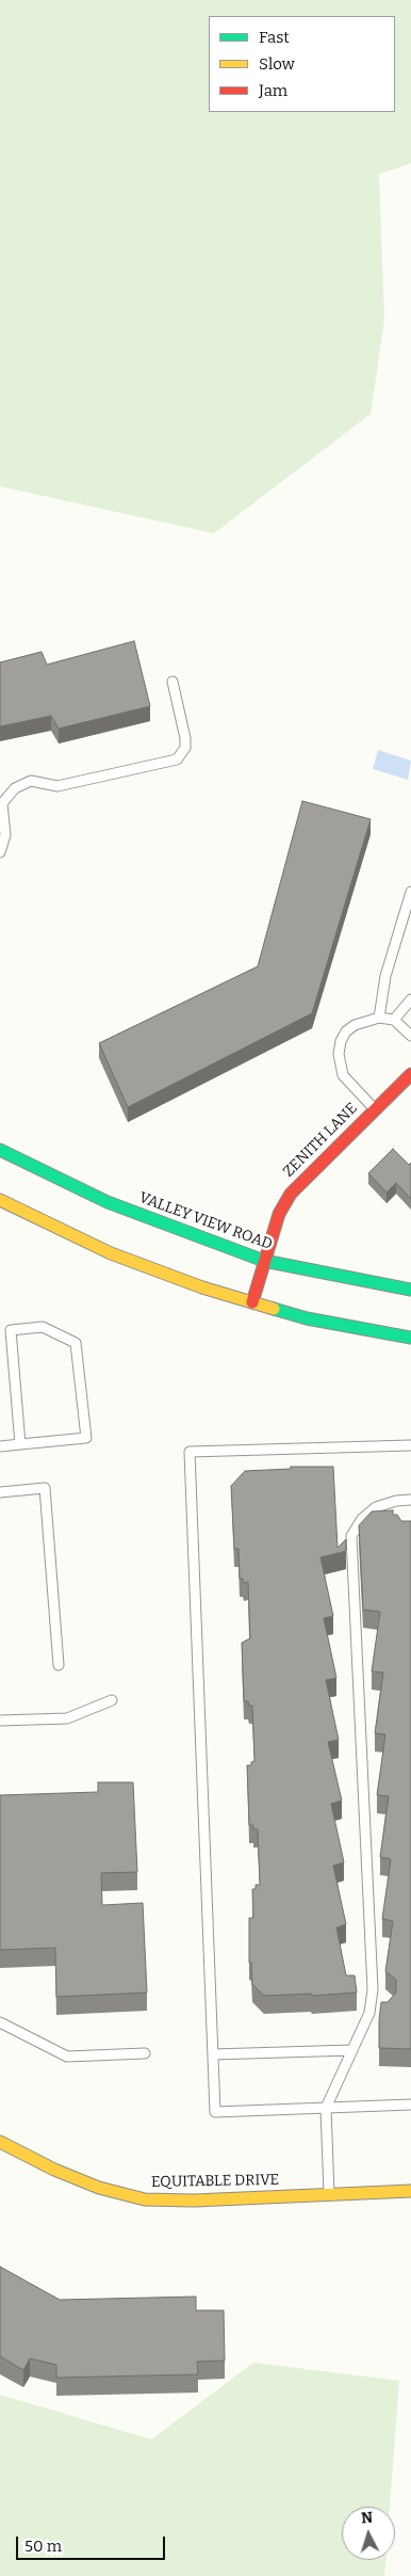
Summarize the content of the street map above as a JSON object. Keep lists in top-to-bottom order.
{
  "streets": {
    "main road": ["ZENITH LANE", "VALLEY VIEW ROAD", "EQUITABLE DRIVE"]
  },
  "crossings": [
    ["ZENITH LANE", "VALLEY VIEW ROAD"]
  ],
  "legend": ["Fast", "Slow", "Jam"],
  "scale_bar": "50 m",
  "north": "top"
}
